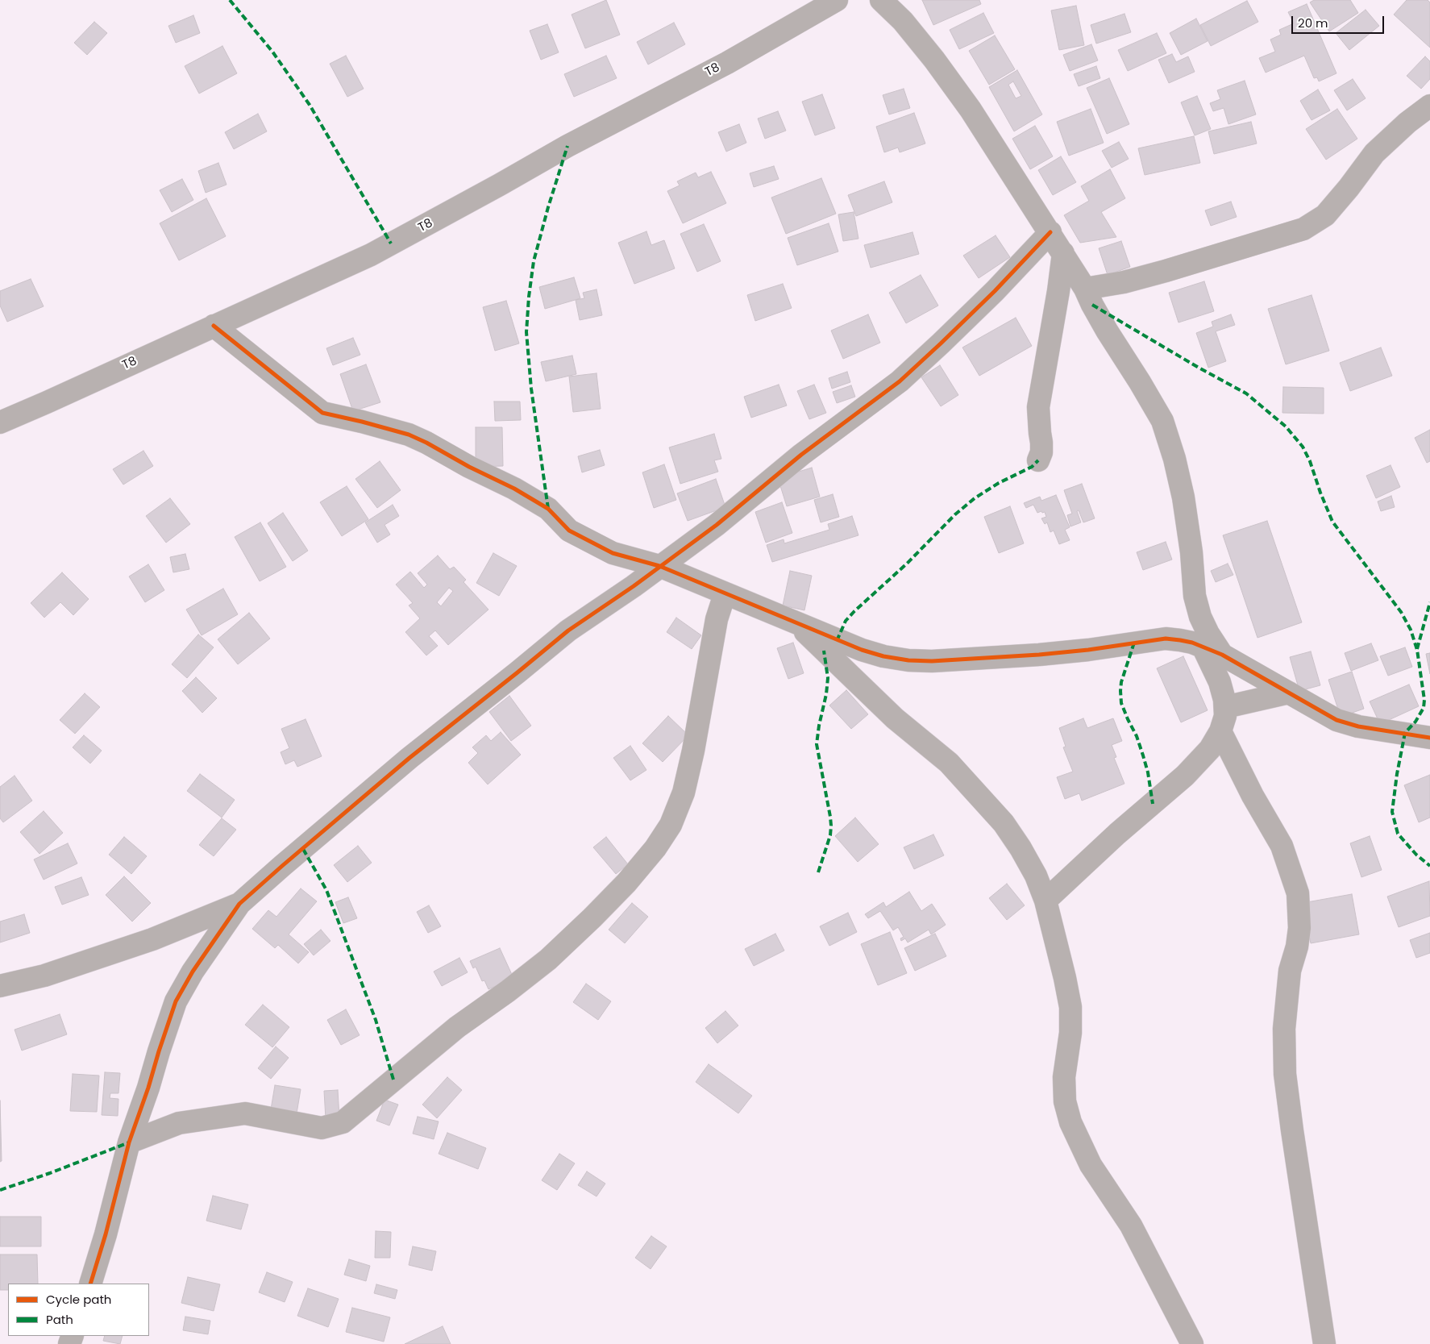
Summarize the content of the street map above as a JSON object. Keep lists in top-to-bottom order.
{
  "streets": {
    "street": ["T8"]
  },
  "legend": ["Cycle path", "Path"],
  "scale_bar": "20 m"
}
